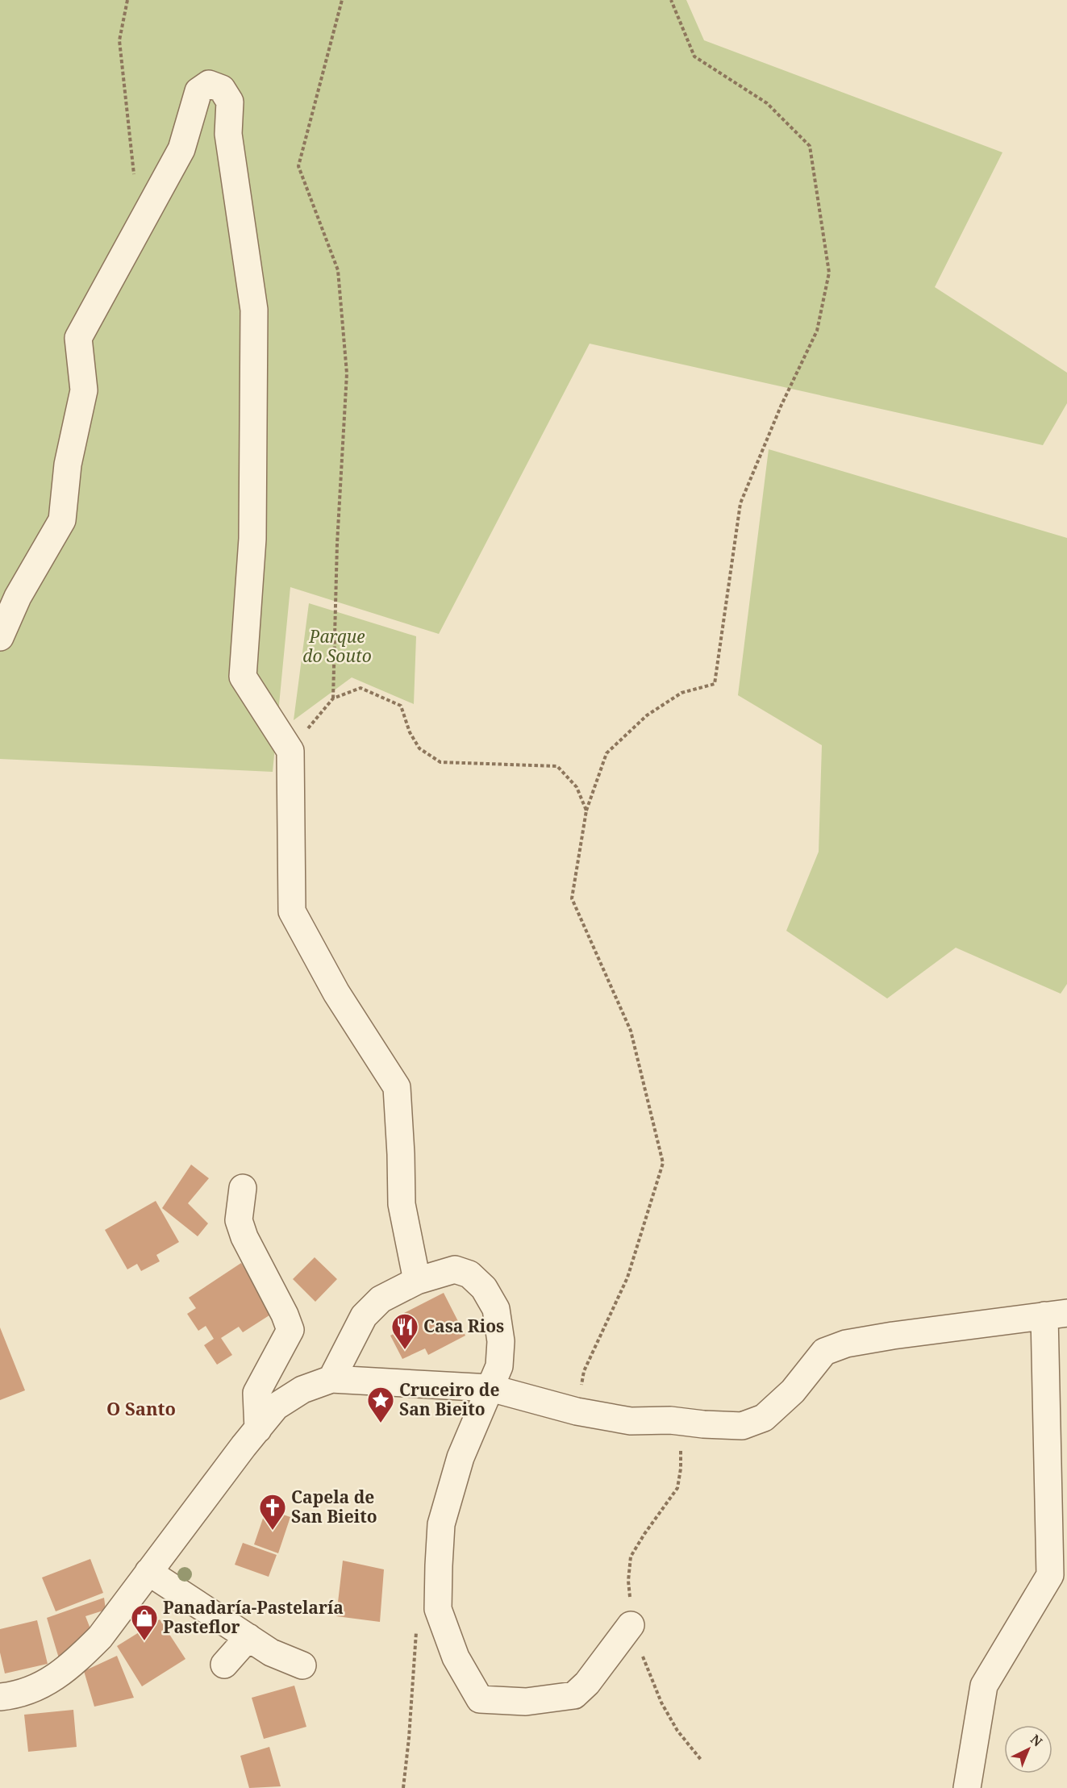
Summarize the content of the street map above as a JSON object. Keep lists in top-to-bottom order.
{
  "districts": ["O Santo"],
  "parks": ["Parque do Souto"],
  "places": {
    "restaurant": ["Casa Rios"],
    "place": ["Cruceiro de San Bieito"],
    "church": ["Capela de San Bieito"],
    "shop": ["Panadaría-Pastelaría Pasteflor"]
  },
  "north": "top right"
}
